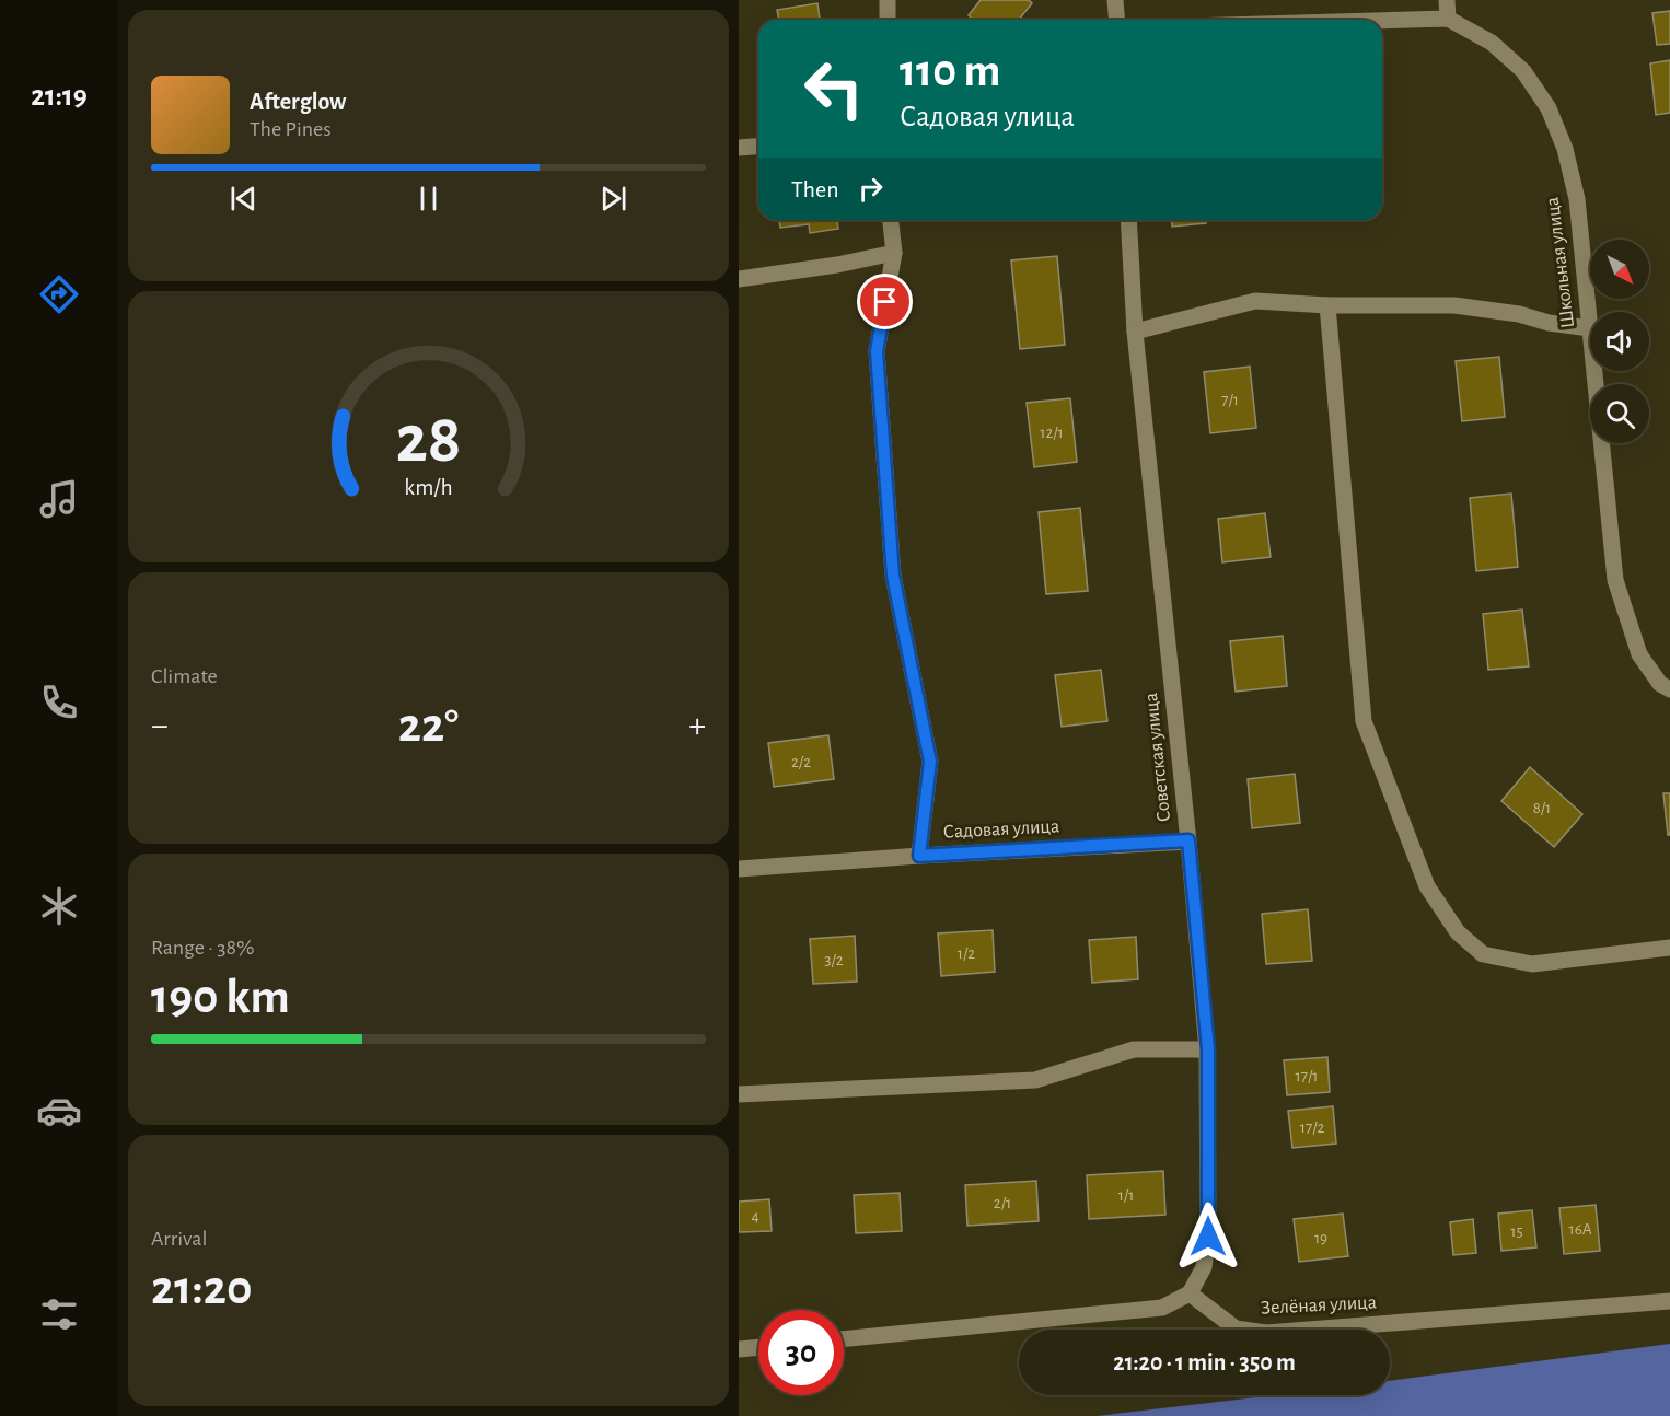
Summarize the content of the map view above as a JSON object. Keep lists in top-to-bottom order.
{
  "streets": {
    "street": [
      "Школьная улица",
      "Советская улица",
      "Садовая улица",
      "Зелёная улица"
    ]
  },
  "crossings": [
    ["Советская улица", "Садовая улица"],
    ["Советская улица", "Зелёная улица"]
  ],
  "house_numbers": [
    "7/1",
    "12/1",
    "2/2",
    "8/1",
    "1/2",
    "3/2",
    "17/1",
    "17/2",
    "1/1",
    "2/1",
    "4",
    "16А",
    "15",
    "19"
  ],
  "north": "bottom right",
  "page": {
    "tabs": "21:19",
    "turn": ["110 m", "Садовая улица"],
    "song": ["Afterglow", "The Pines"],
    "then": "Then",
    "tile": [
      "Climate",
      ["Range · 38%", "190 km"],
      ["Arrival", "21:20"]
    ],
    "heat": ["−", "22°", "+"],
    "limit": "30",
    "trip": "21:20 · 1 min · 350 m",
    "gauge": ["28", "km/h"]
  }
}
